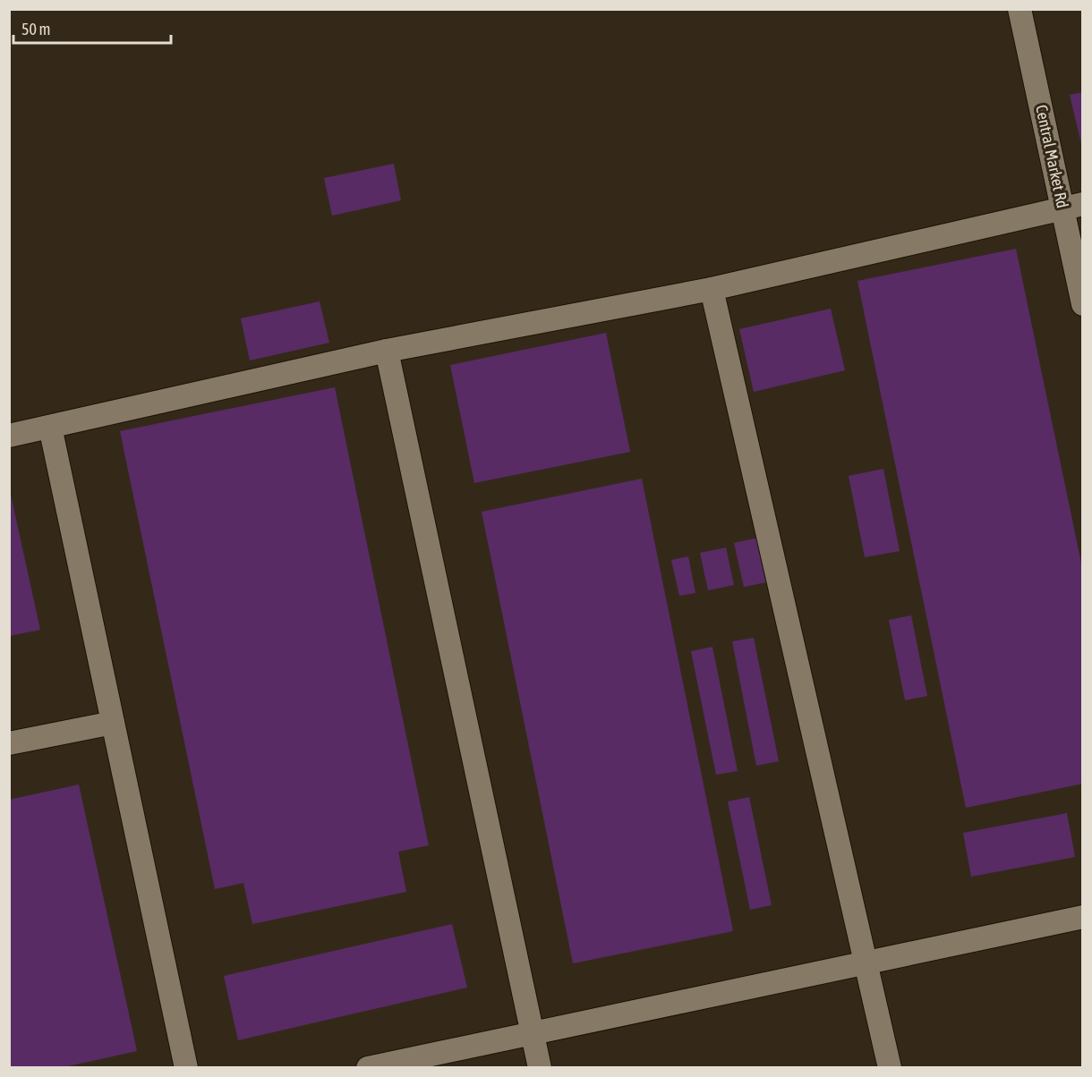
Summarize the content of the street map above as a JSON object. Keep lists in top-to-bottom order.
{
  "streets": {
    "street": ["Central Market Rd"]
  },
  "scale_bar": "50 m"
}
